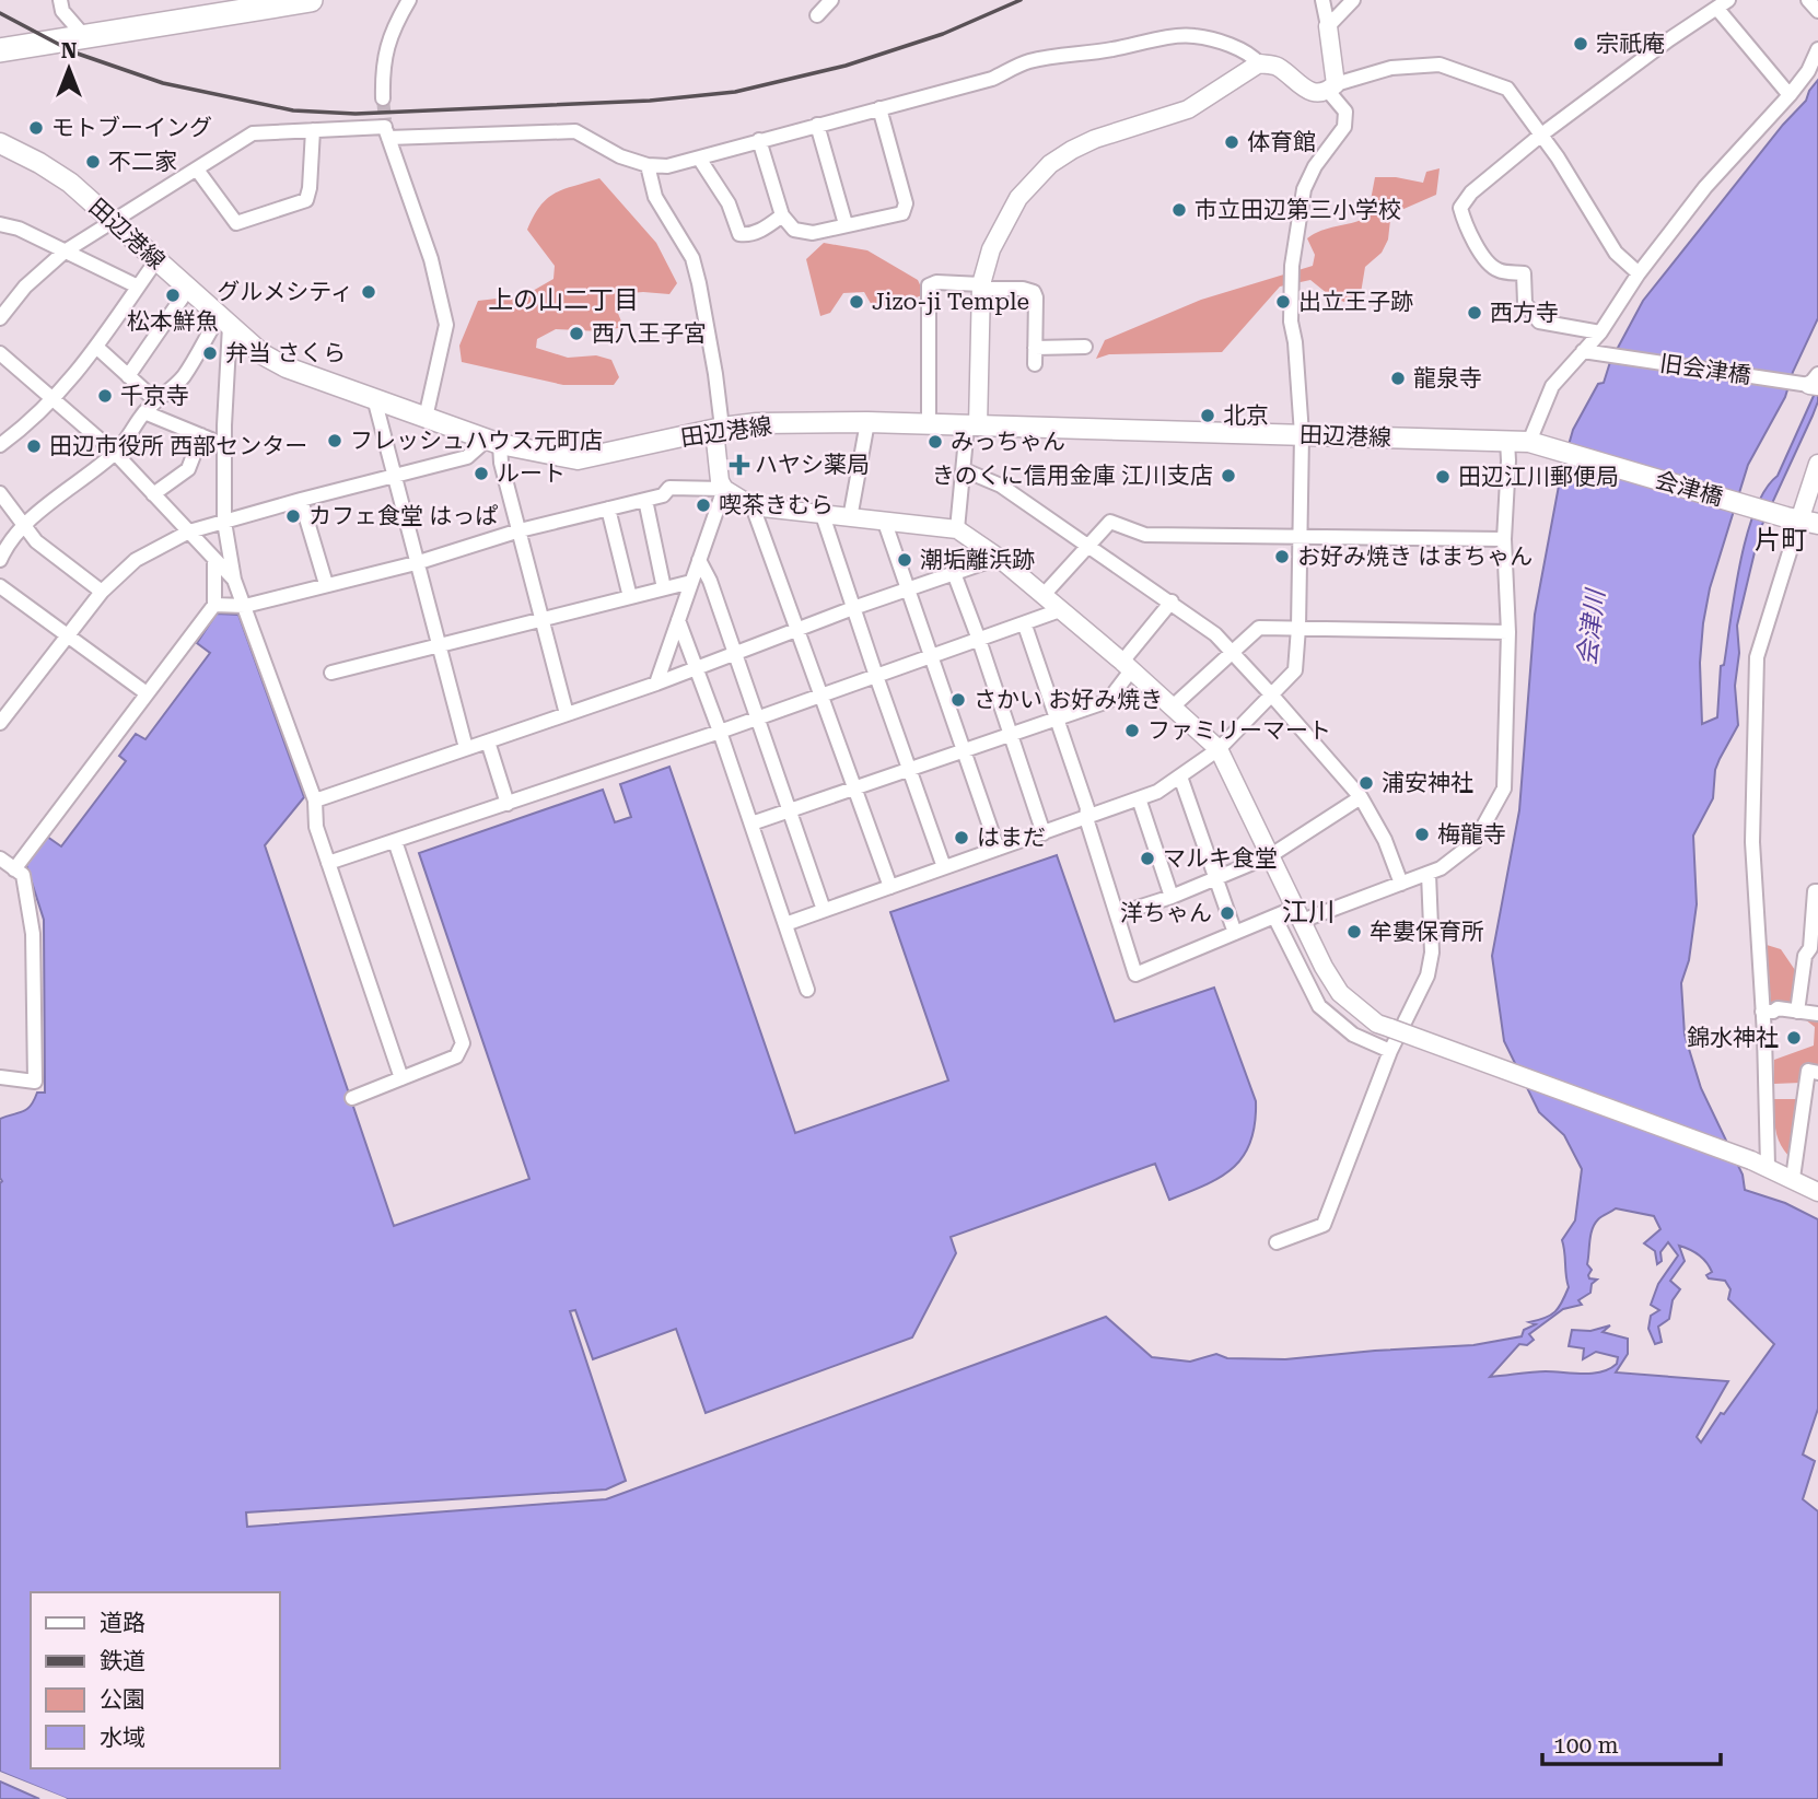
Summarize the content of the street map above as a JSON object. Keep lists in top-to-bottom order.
{
  "streets": {
    "main road": ["田辺港線", "会津橋"],
    "street": ["旧会津橋"]
  },
  "crossings": [
    ["田辺港線", "会津橋"]
  ],
  "districts": ["上の山二丁目", "片町", "江川"],
  "water": ["会津川"],
  "places": {
    "other": [
      "宗祇庵",
      "モトブーイング",
      "体育館",
      "不二家",
      "市立田辺第三小学校",
      "グルメシティ",
      "松本鮮魚",
      "Jizo-ji Temple",
      "出立王子跡",
      "西方寺",
      "西八王子宮",
      "弁当 さくら",
      "龍泉寺",
      "千京寺",
      "北京",
      "フレッシュハウス元町店",
      "みっちゃん",
      "田辺市役所 西部センター",
      "ルート",
      "きのくに信用金庫 江川支店",
      "田辺江川郵便局",
      "喫茶きむら",
      "カフェ食堂 はっぱ",
      "お好み焼き はまちゃん",
      "潮垢離浜跡",
      "さかい お好み焼き",
      "ファミリーマート",
      "浦安神社",
      "梅龍寺",
      "はまだ",
      "マルキ食堂",
      "洋ちゃん",
      "牟婁保育所",
      "錦水神社"
    ],
    "health": ["ハヤシ薬局"]
  },
  "legend": [
    "道路",
    "鉄道",
    "公園",
    "水域"
  ],
  "scale_bar": "100 m",
  "north": "top"
}
